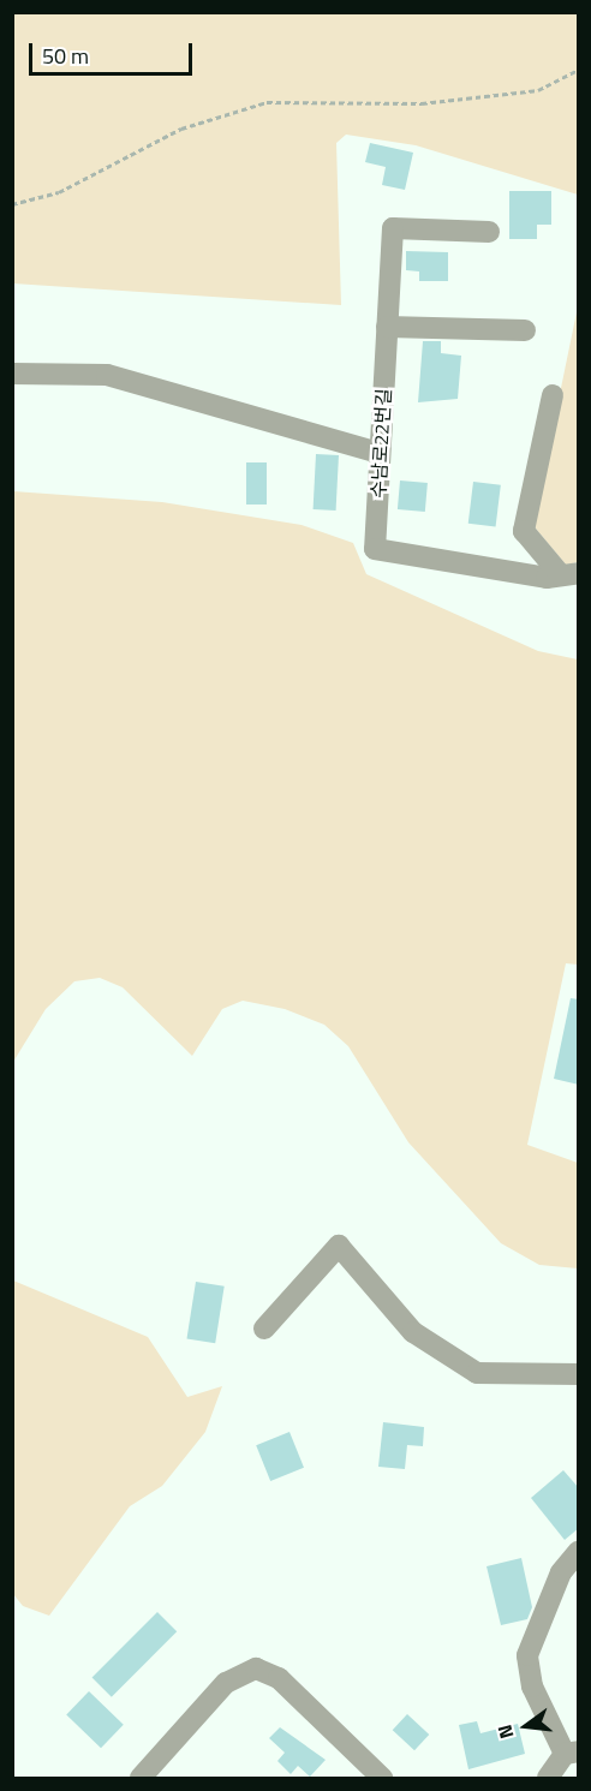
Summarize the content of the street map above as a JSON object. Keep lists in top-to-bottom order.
{
  "streets": {
    "lane": ["수남로22번길"]
  },
  "scale_bar": "50 m",
  "north": "left"
}
